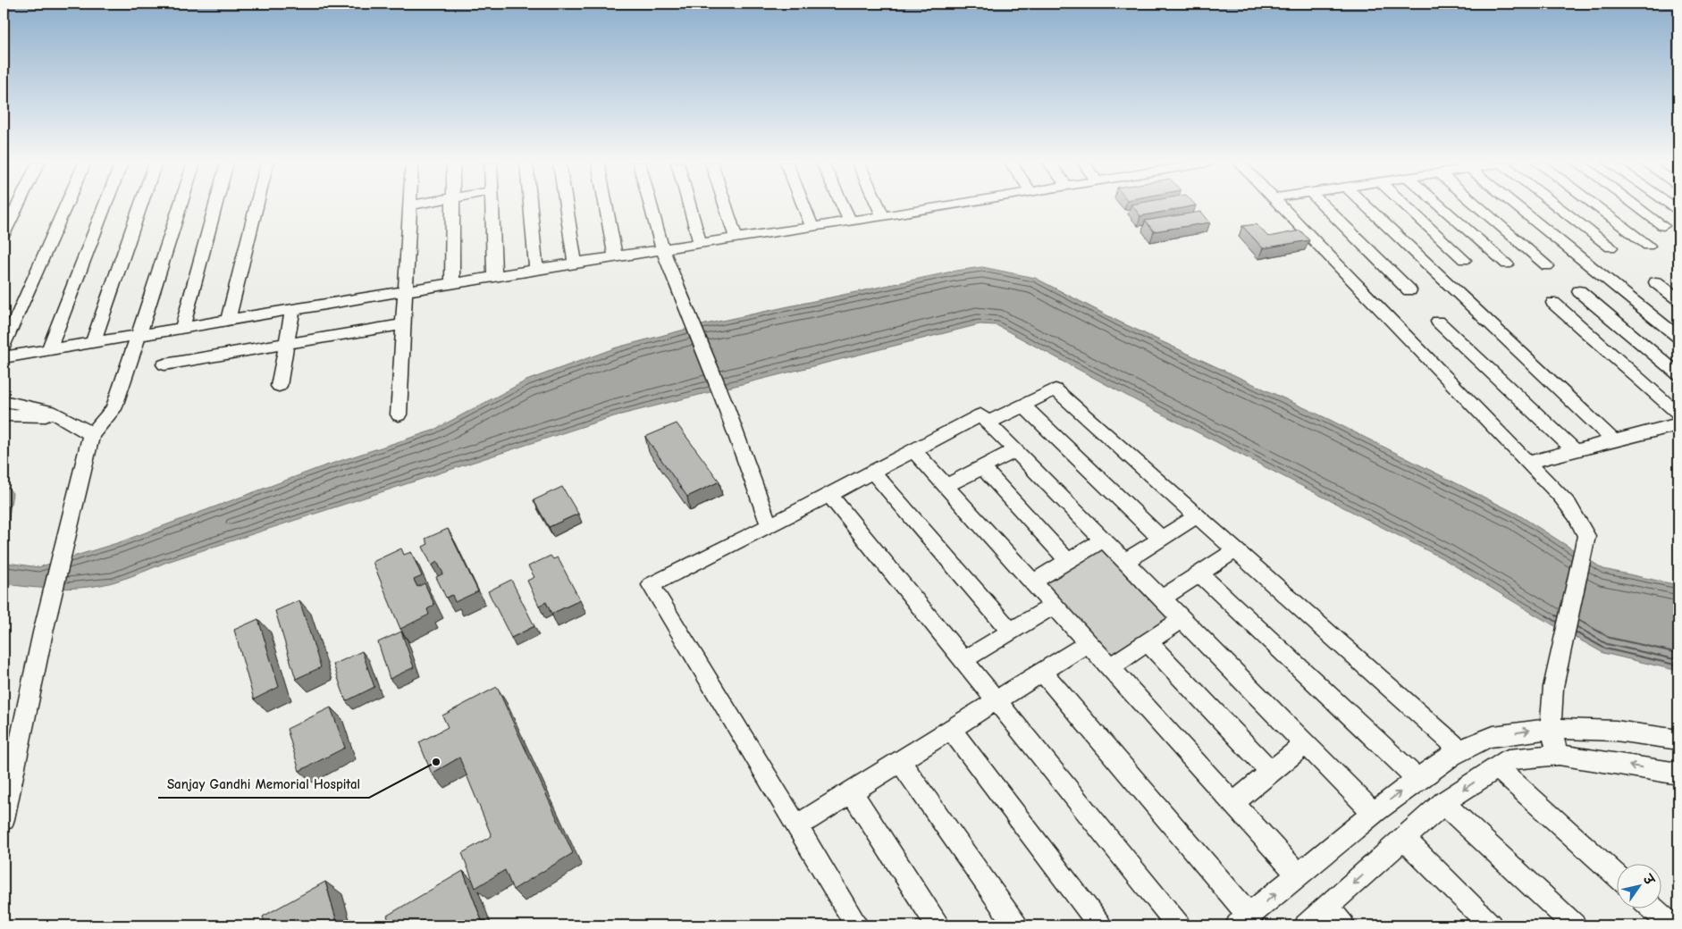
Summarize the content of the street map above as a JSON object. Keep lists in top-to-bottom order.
{
  "places": ["Sanjay Gandhi Memorial Hospital"],
  "north": "top right"
}
